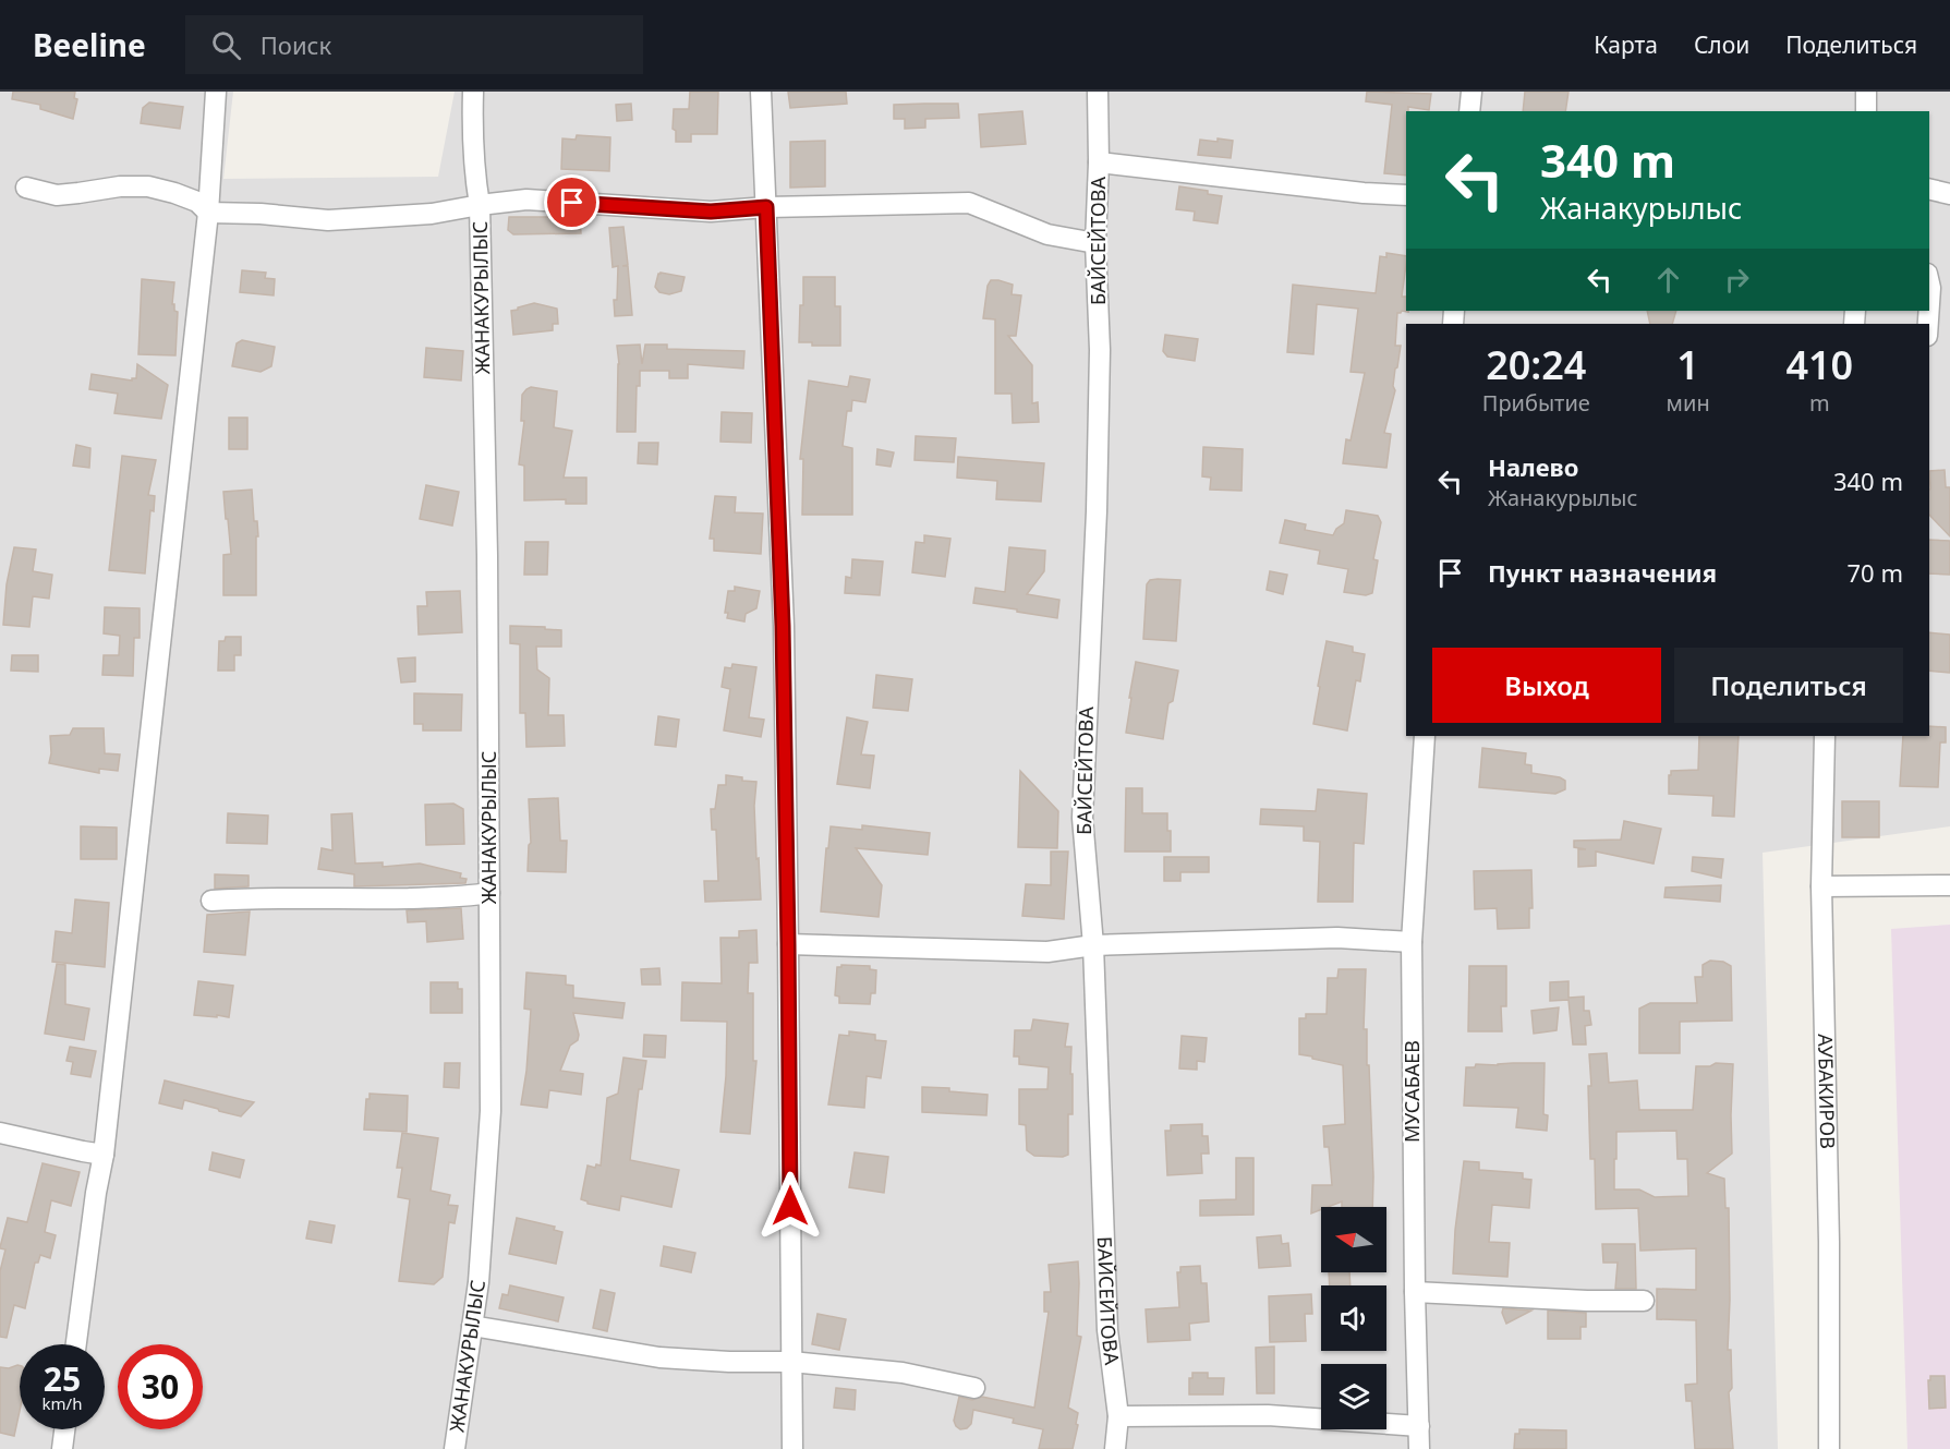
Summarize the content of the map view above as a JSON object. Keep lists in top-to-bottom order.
{
  "streets": {
    "street": [
      "БАЙСЕЙТОВА",
      "ЖАНАКУРЫЛЫС",
      "МУСАБАЕВ",
      "АУБАКИРОВ"
    ]
  },
  "crossings": [
    ["БАЙСЕЙТОВА", "ЖАНАКУРЫЛЫС"]
  ],
  "north": "left",
  "page": {
    "header": "Beeline",
    "search": "Поиск",
    "nav": ["Карта", "Слои", "Поделиться"],
    "turn": ["340 m", "Жанакурылыс"],
    "eta": [
      "20:24",
      "Прибытие",
      "1",
      "мин",
      "410",
      "m"
    ],
    "list": [
      {
        "name": "Налево",
        "note": "Жанакурылыс",
        "value": "340 m"
      },
      {
        "name": "Пункт назначения",
        "value": "70 m"
      }
    ],
    "buttons": ["Выход", "Поделиться"],
    "speed": "25 km/h",
    "limit": "30"
  }
}
